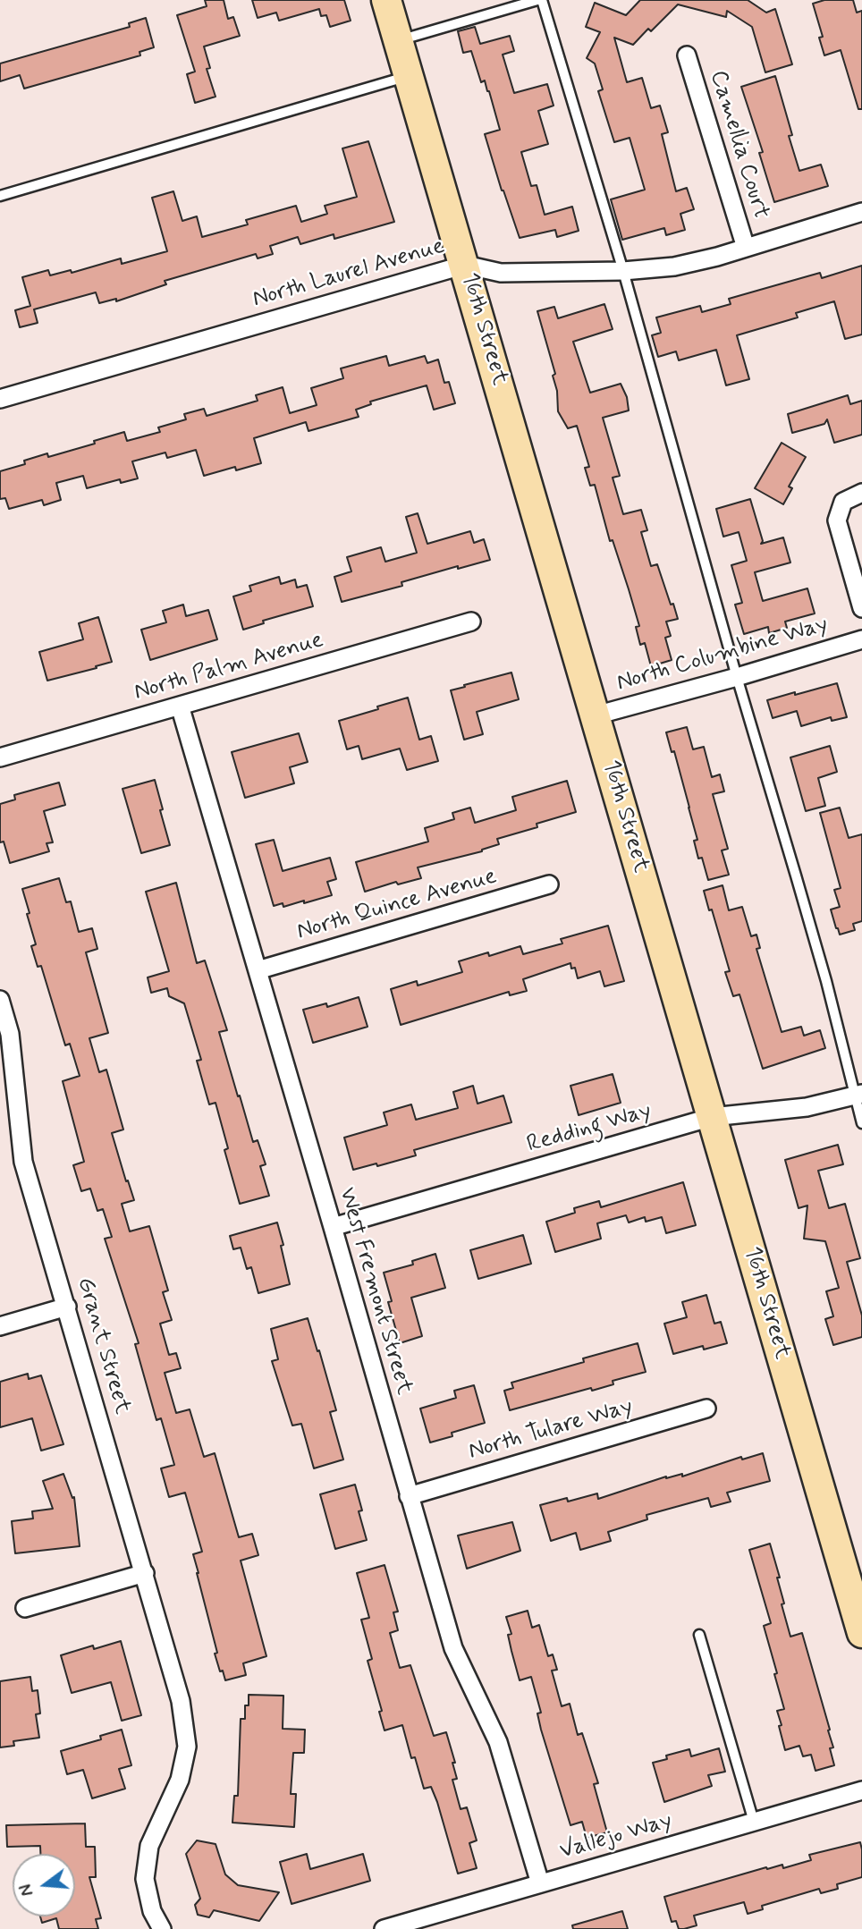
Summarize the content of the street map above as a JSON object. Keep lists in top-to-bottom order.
{
  "streets": {
    "main road": ["16th Street"],
    "street": [
      "Camellia Court",
      "North Laurel Avenue",
      "North Columbine Way",
      "North Palm Avenue",
      "North Quince Avenue",
      "Redding Way",
      "West Fremont Street",
      "Grant Street",
      "North Tulare Way",
      "Vallejo Way"
    ]
  },
  "crossings": [
    ["Camellia Court", "North Laurel Avenue"],
    ["North Laurel Avenue", "16th Street"],
    ["16th Street", "North Columbine Way"],
    ["16th Street", "Redding Way"],
    ["North Palm Avenue", "West Fremont Street"],
    ["North Quince Avenue", "West Fremont Street"],
    ["Redding Way", "West Fremont Street"],
    ["West Fremont Street", "North Tulare Way"],
    ["West Fremont Street", "Vallejo Way"]
  ],
  "north": "left"
}
